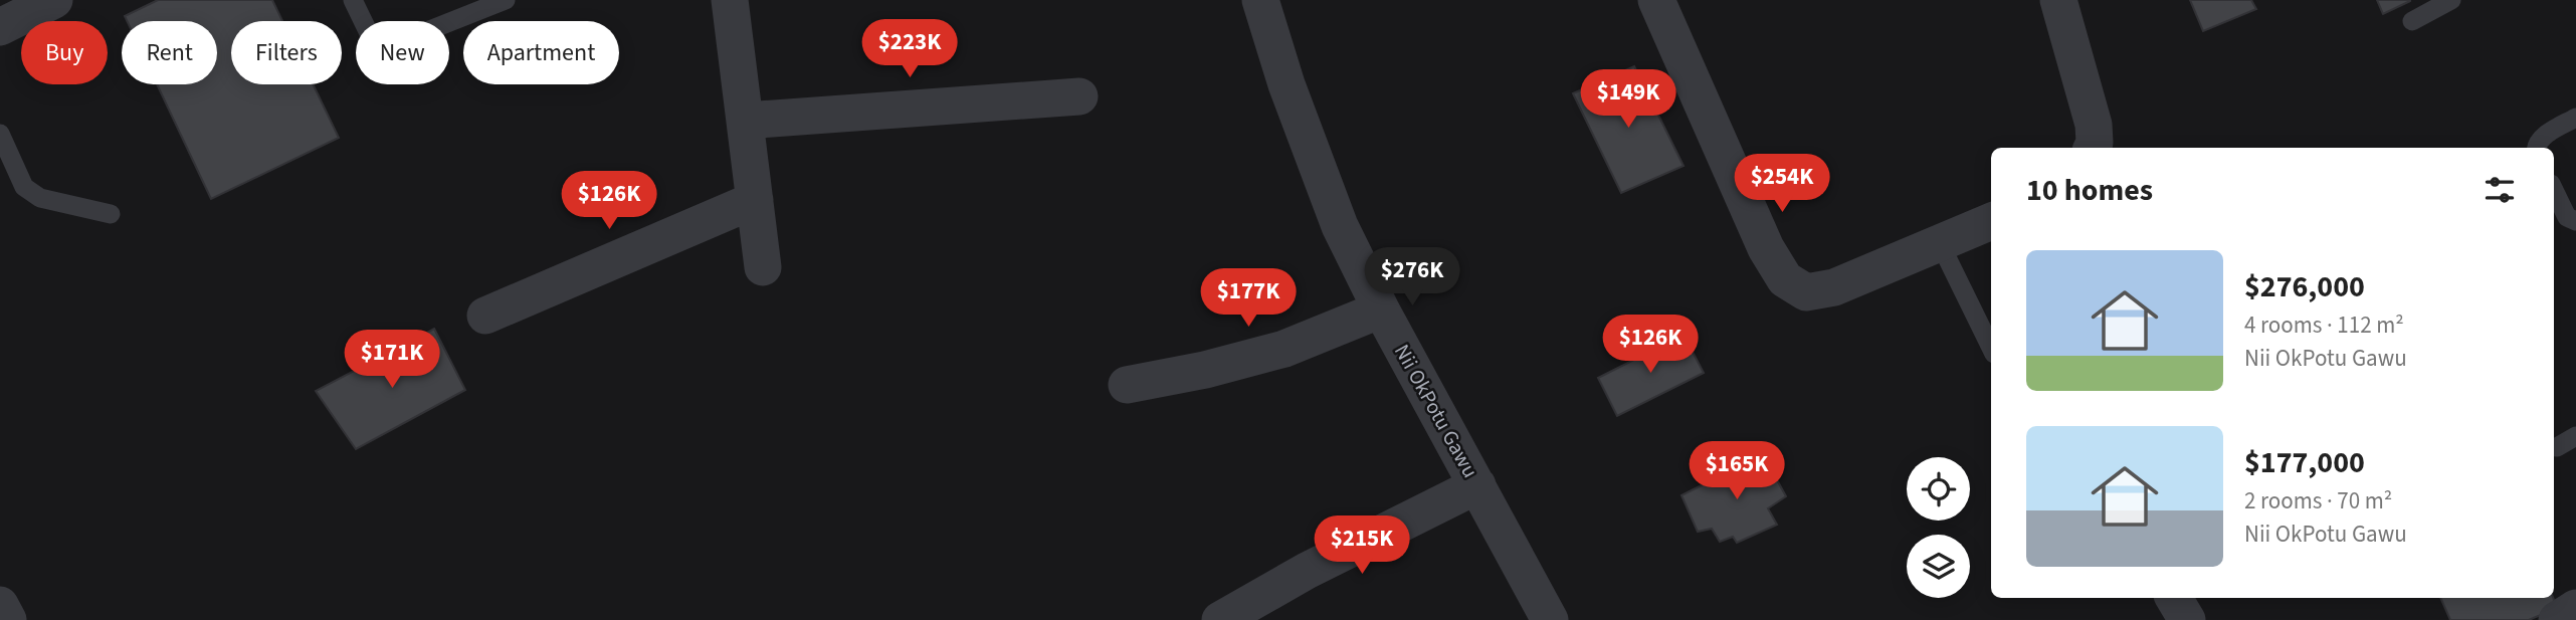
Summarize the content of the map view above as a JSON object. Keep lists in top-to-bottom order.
{
  "streets": {
    "street": ["Nii OkPotu Gawu"]
  },
  "page": {
    "price": [
      "$223K",
      "$149K",
      "$254K",
      "$126K",
      "$276K",
      "$177K",
      "$126K",
      "$171K",
      "$165K",
      "$215K"
    ],
    "chip": [
      "Buy",
      "Rent",
      "Filters",
      "New",
      "Apartment"
    ],
    "heading": "10 homes",
    "list": [
      {
        "name": "$276,000",
        "note": "4 rooms · 112 m² · Nii OkPotu Gawu"
      },
      {
        "name": "$177,000",
        "note": "2 rooms · 70 m² · Nii OkPotu Gawu"
      }
    ]
  }
}
